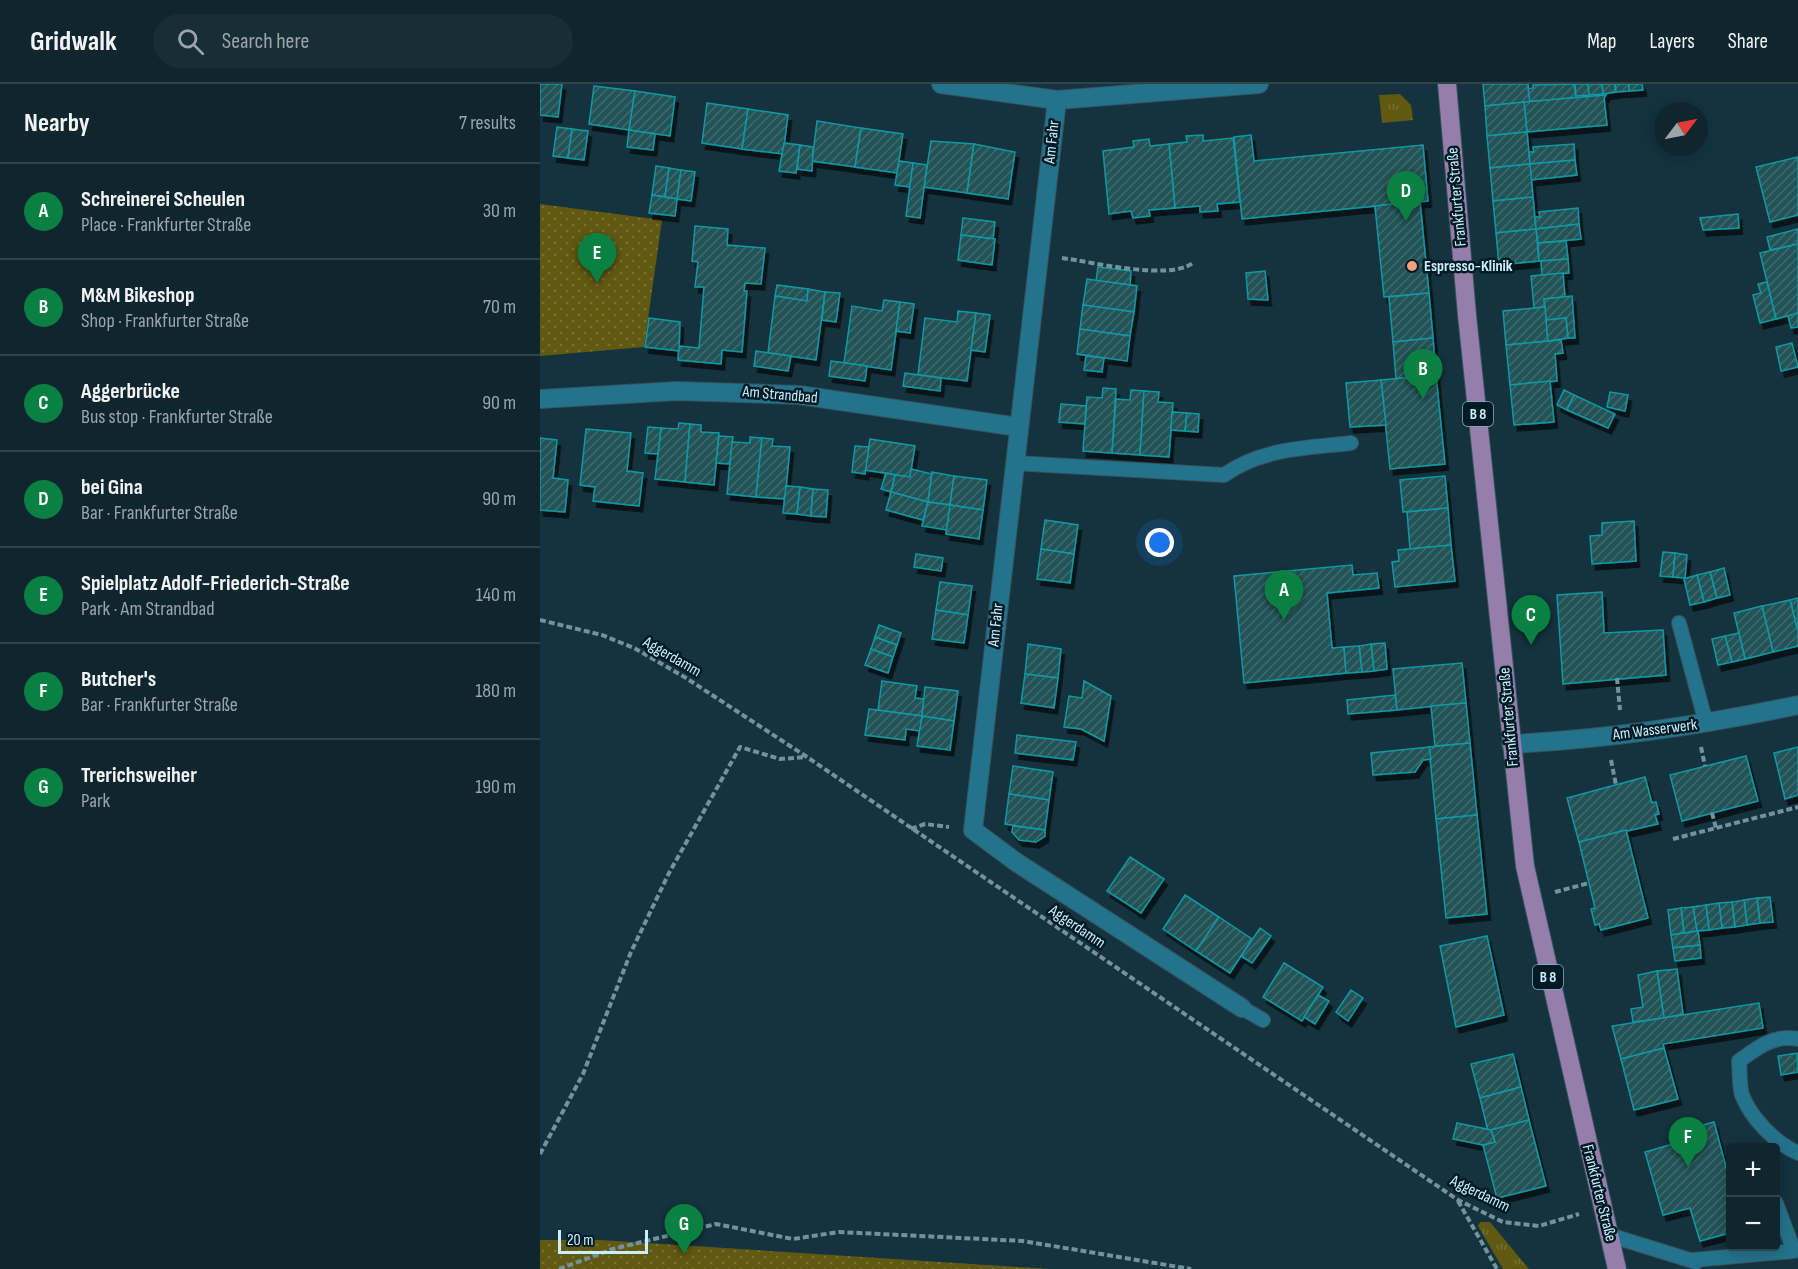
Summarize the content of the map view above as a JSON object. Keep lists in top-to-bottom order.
{
  "streets": {
    "main road": ["Frankfurter Straße", "B 8"],
    "street": ["Am Fahr", "Am Strandbad", "Am Wasserwerk"],
    "path": ["Aggerdamm"]
  },
  "crossings": [
    ["Am Fahr", "Am Strandbad"],
    ["Frankfurter Straße", "Aggerdamm"],
    ["Frankfurter Straße", "Am Wasserwerk"]
  ],
  "places": ["Espresso-Klinik"],
  "scale_bar": "20 m",
  "north": "top right",
  "page": {
    "header": "Gridwalk",
    "search": "Search here",
    "nav": ["Map", "Layers", "Share"],
    "heading": ["Nearby", "7 results"],
    "list": [
      {
        "mark": "A",
        "name": "Schreinerei Scheulen",
        "note": "Place · Frankfurter Straße",
        "value": "30 m"
      },
      {
        "mark": "B",
        "name": "M&M Bikeshop",
        "note": "Shop · Frankfurter Straße",
        "value": "70 m"
      },
      {
        "mark": "C",
        "name": "Aggerbrücke",
        "note": "Bus stop · Frankfurter Straße",
        "value": "90 m"
      },
      {
        "mark": "D",
        "name": "bei Gina",
        "note": "Bar · Frankfurter Straße",
        "value": "90 m"
      },
      {
        "mark": "E",
        "name": "Spielplatz Adolf-Friederich-Straße",
        "note": "Park · Am Strandbad",
        "value": "140 m"
      },
      {
        "mark": "F",
        "name": "Butcher's",
        "note": "Bar · Frankfurter Straße",
        "value": "180 m"
      },
      {
        "mark": "G",
        "name": "Trerichsweiher",
        "note": "Park",
        "value": "190 m"
      }
    ],
    "pins": [
      "D",
      "E",
      "B",
      "A",
      "C",
      "F",
      "G"
    ],
    "map_buttons": ["+", "−"],
    "scale": "20 m"
  }
}
